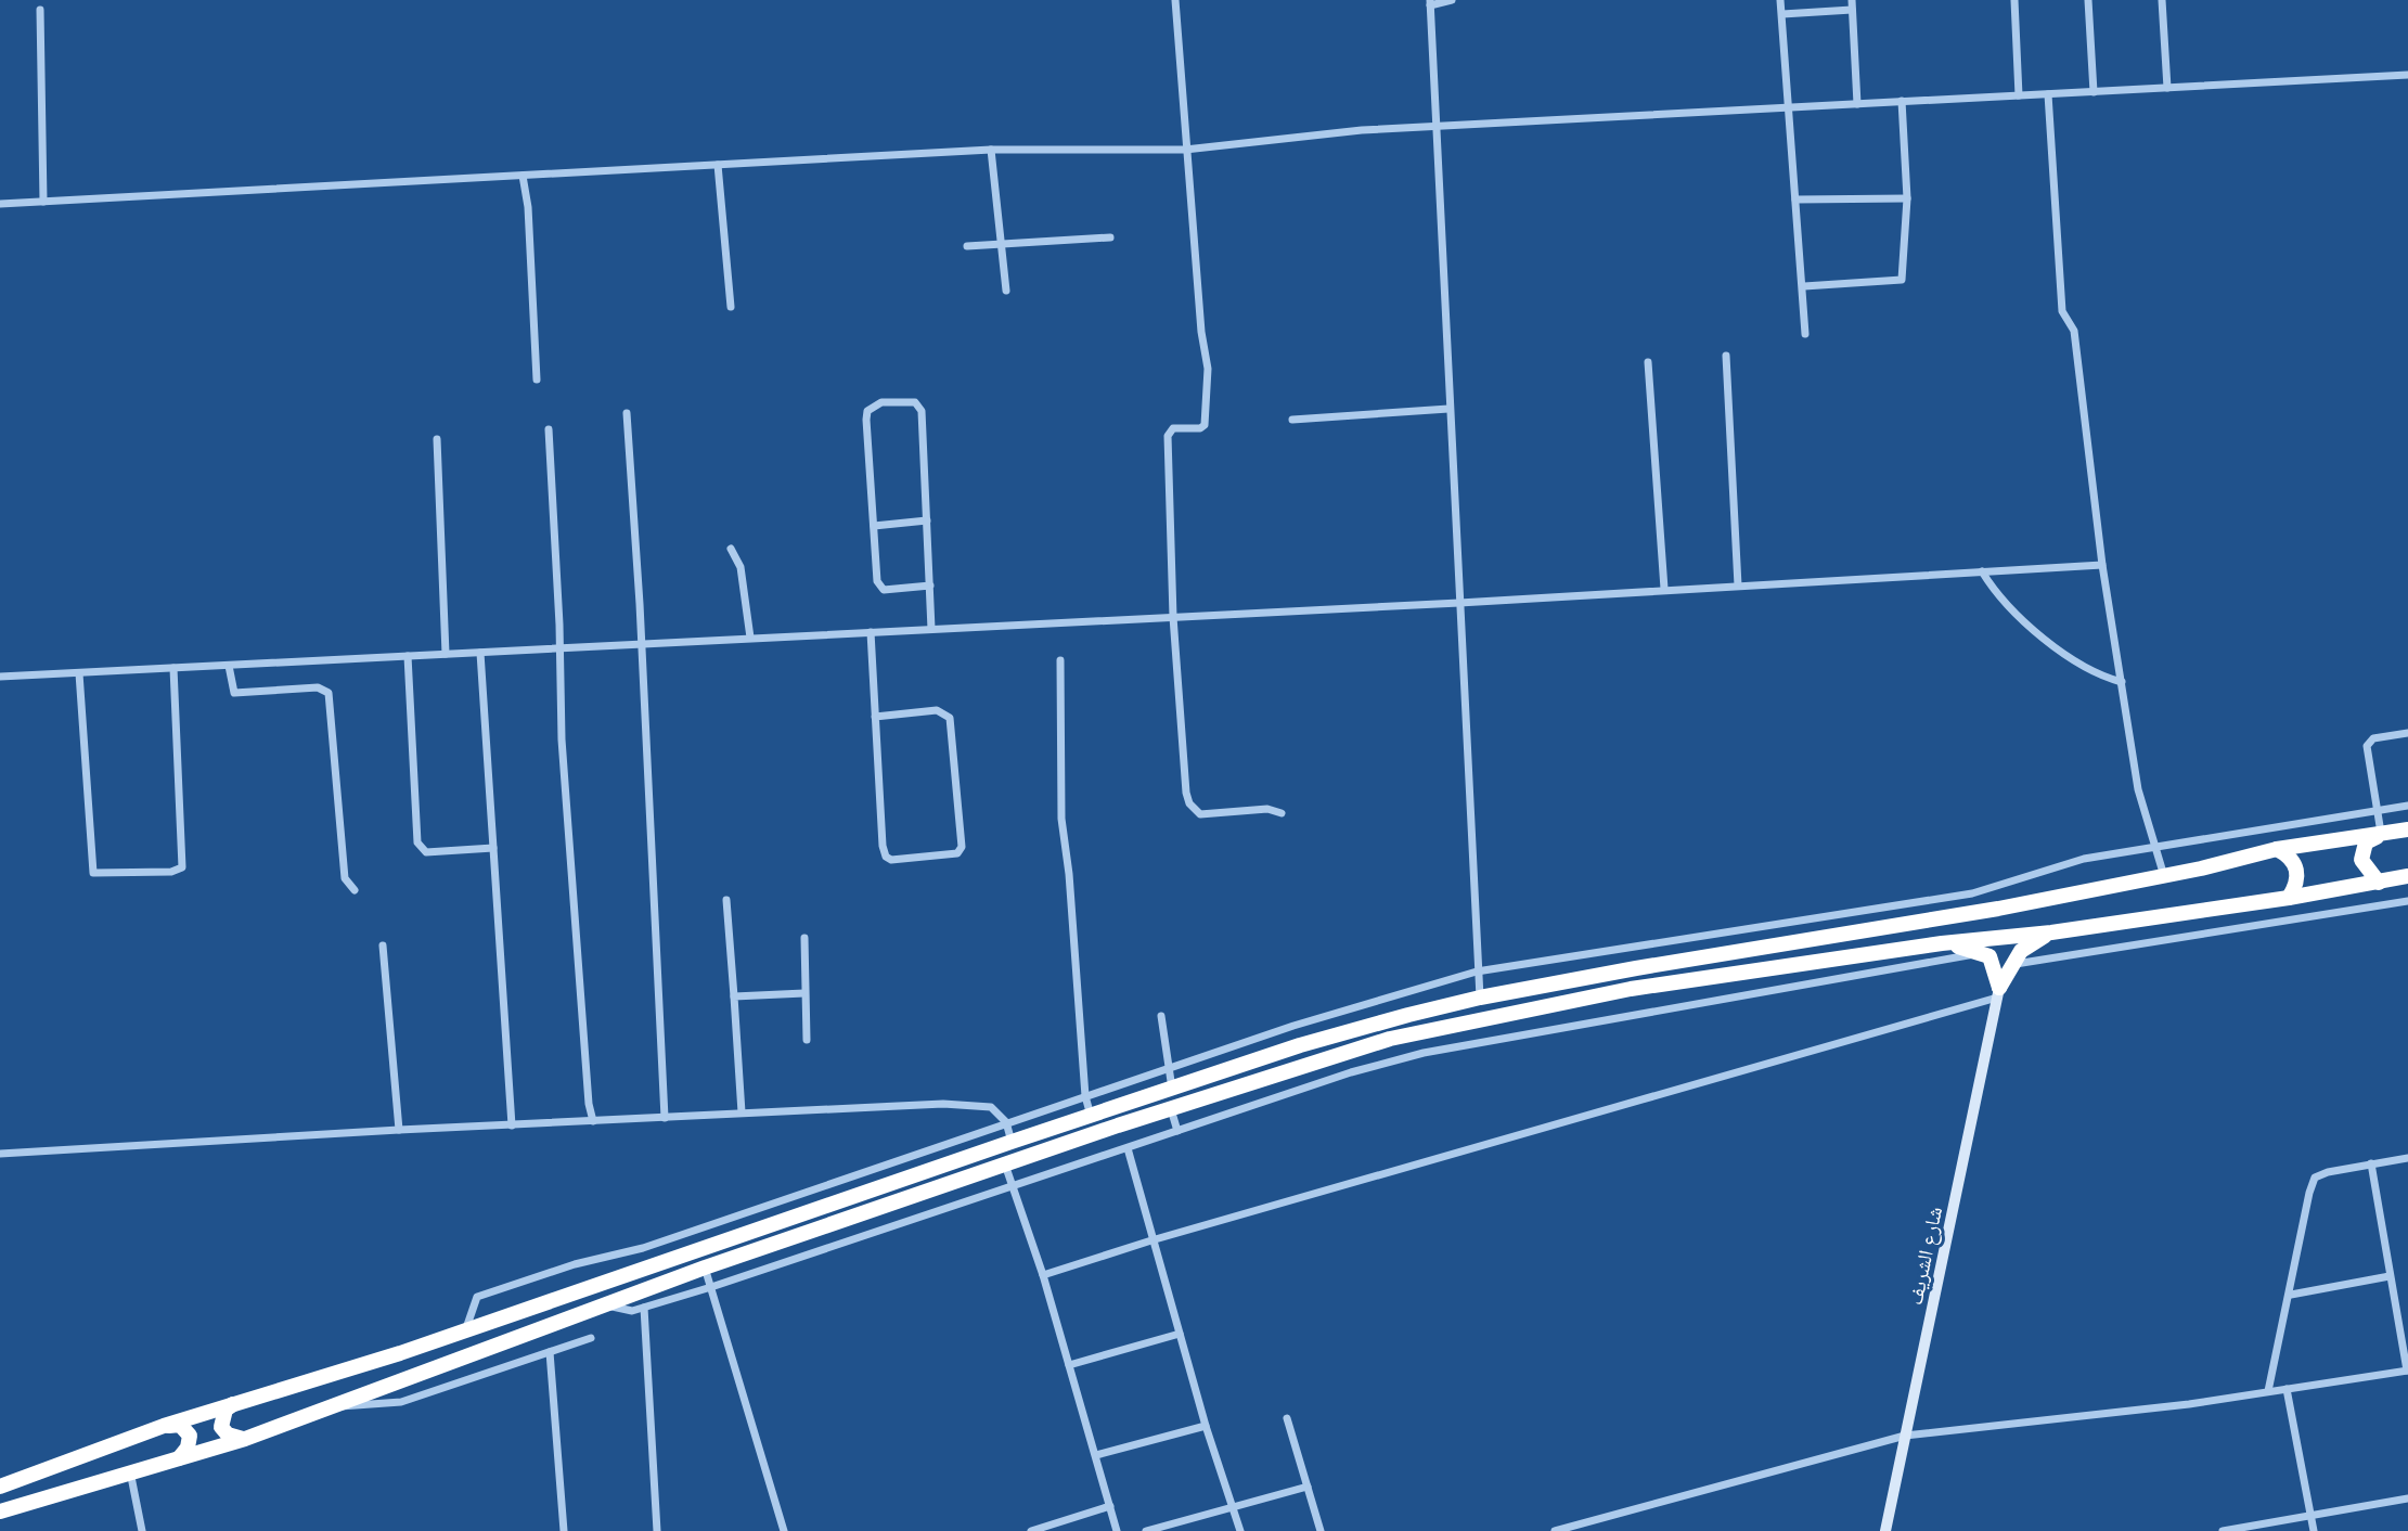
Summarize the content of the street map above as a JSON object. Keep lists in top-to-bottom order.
{
  "streets": {
    "main road": ["شارع الشريف"]
  }
}
